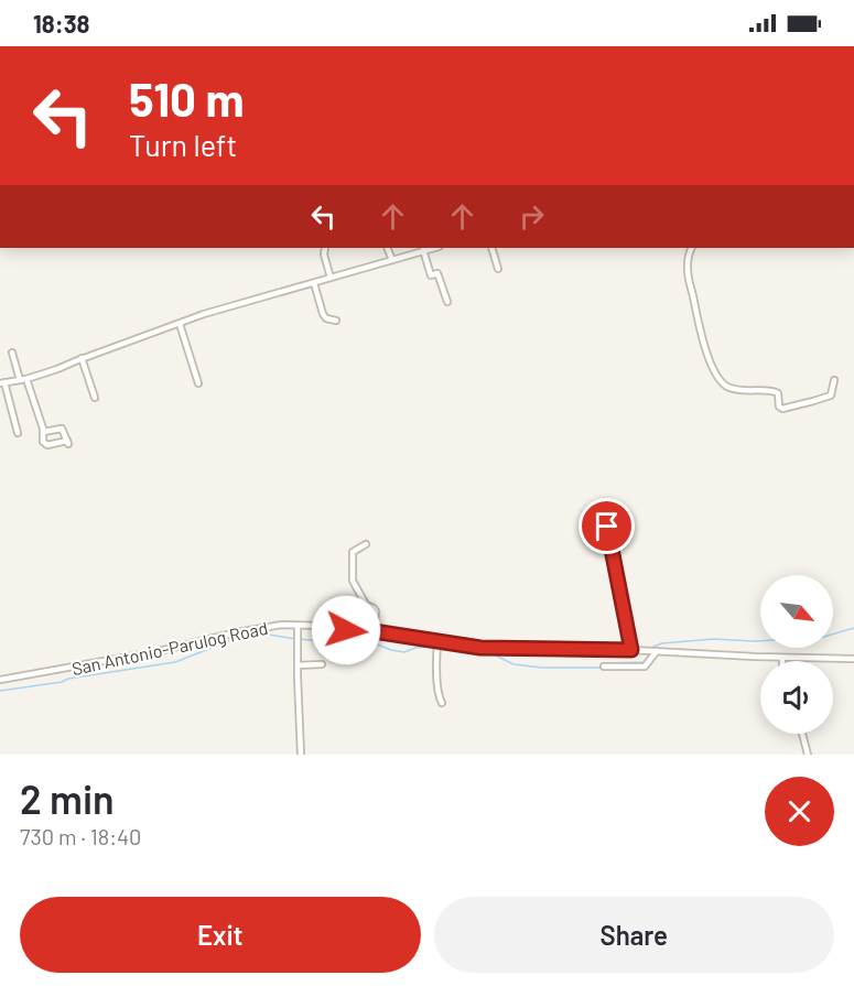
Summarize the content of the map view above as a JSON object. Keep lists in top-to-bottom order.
{
  "streets": {
    "street": ["San Antonio-Parulog Road"]
  },
  "north": "bottom right",
  "page": {
    "status": "18:38",
    "turn": ["510 m", "Turn left"],
    "heading": ["2 min", "730 m · 18:40"],
    "buttons": ["Exit", "Share"]
  }
}
